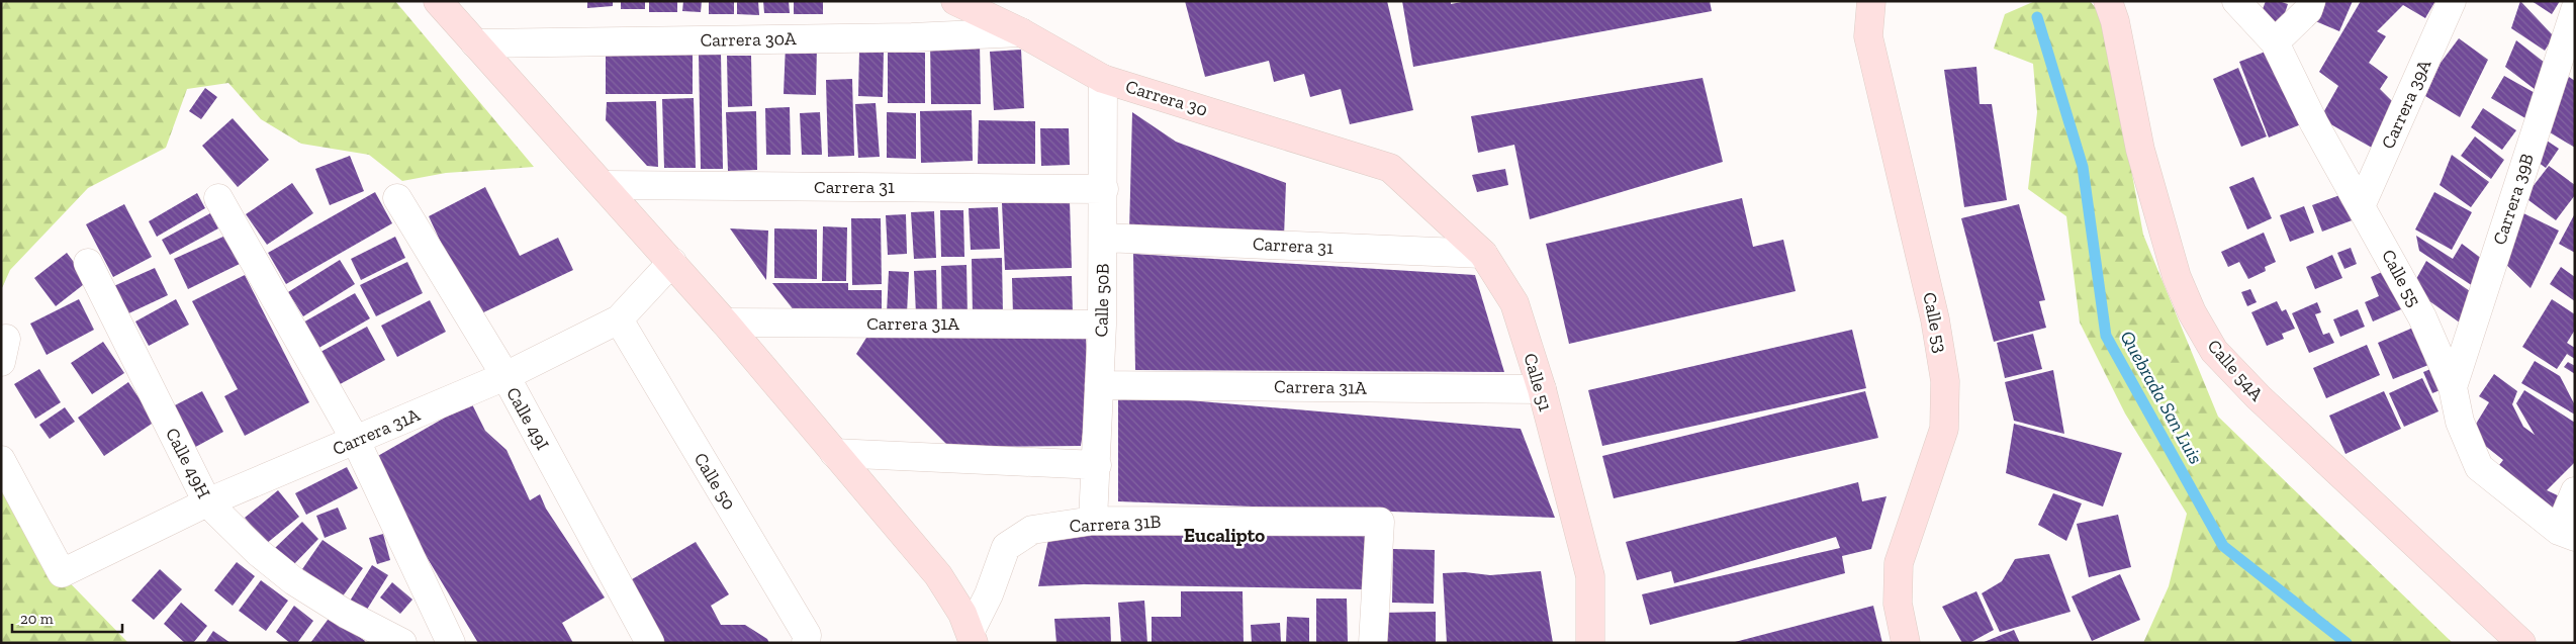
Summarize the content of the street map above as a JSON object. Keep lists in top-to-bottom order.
{
  "streets": {
    "street": [
      "Carrera 30A",
      "Carrera 30",
      "Carrera 39A",
      "Carrera 31",
      "Carrera 39B",
      "Calle 55",
      "Calle 50B",
      "Calle 53",
      "Carrera 31A",
      "Calle 54A",
      "Calle 51",
      "Calle 49I",
      "Calle 49H",
      "Calle 50",
      "Carrera 31B"
    ]
  },
  "crossings": [
    ["Carrera 30A", "Carrera 30"],
    ["Carrera 30", "Calle 50B"],
    ["Carrera 30", "Calle 51"],
    ["Carrera 39A", "Calle 55"],
    ["Carrera 31", "Calle 50B"],
    ["Carrera 31", "Calle 51"],
    ["Carrera 39B", "Calle 55"],
    ["Calle 50B", "Carrera 31A"],
    ["Calle 50B", "Carrera 31B"],
    ["Carrera 31A", "Calle 51"],
    ["Carrera 31A", "Calle 49I"],
    ["Carrera 31A", "Calle 49H"],
    ["Carrera 31A", "Calle 50"]
  ],
  "districts": ["Eucalipto"],
  "water": ["Quebrada San Luis"],
  "scale_bar": "20 m"
}
